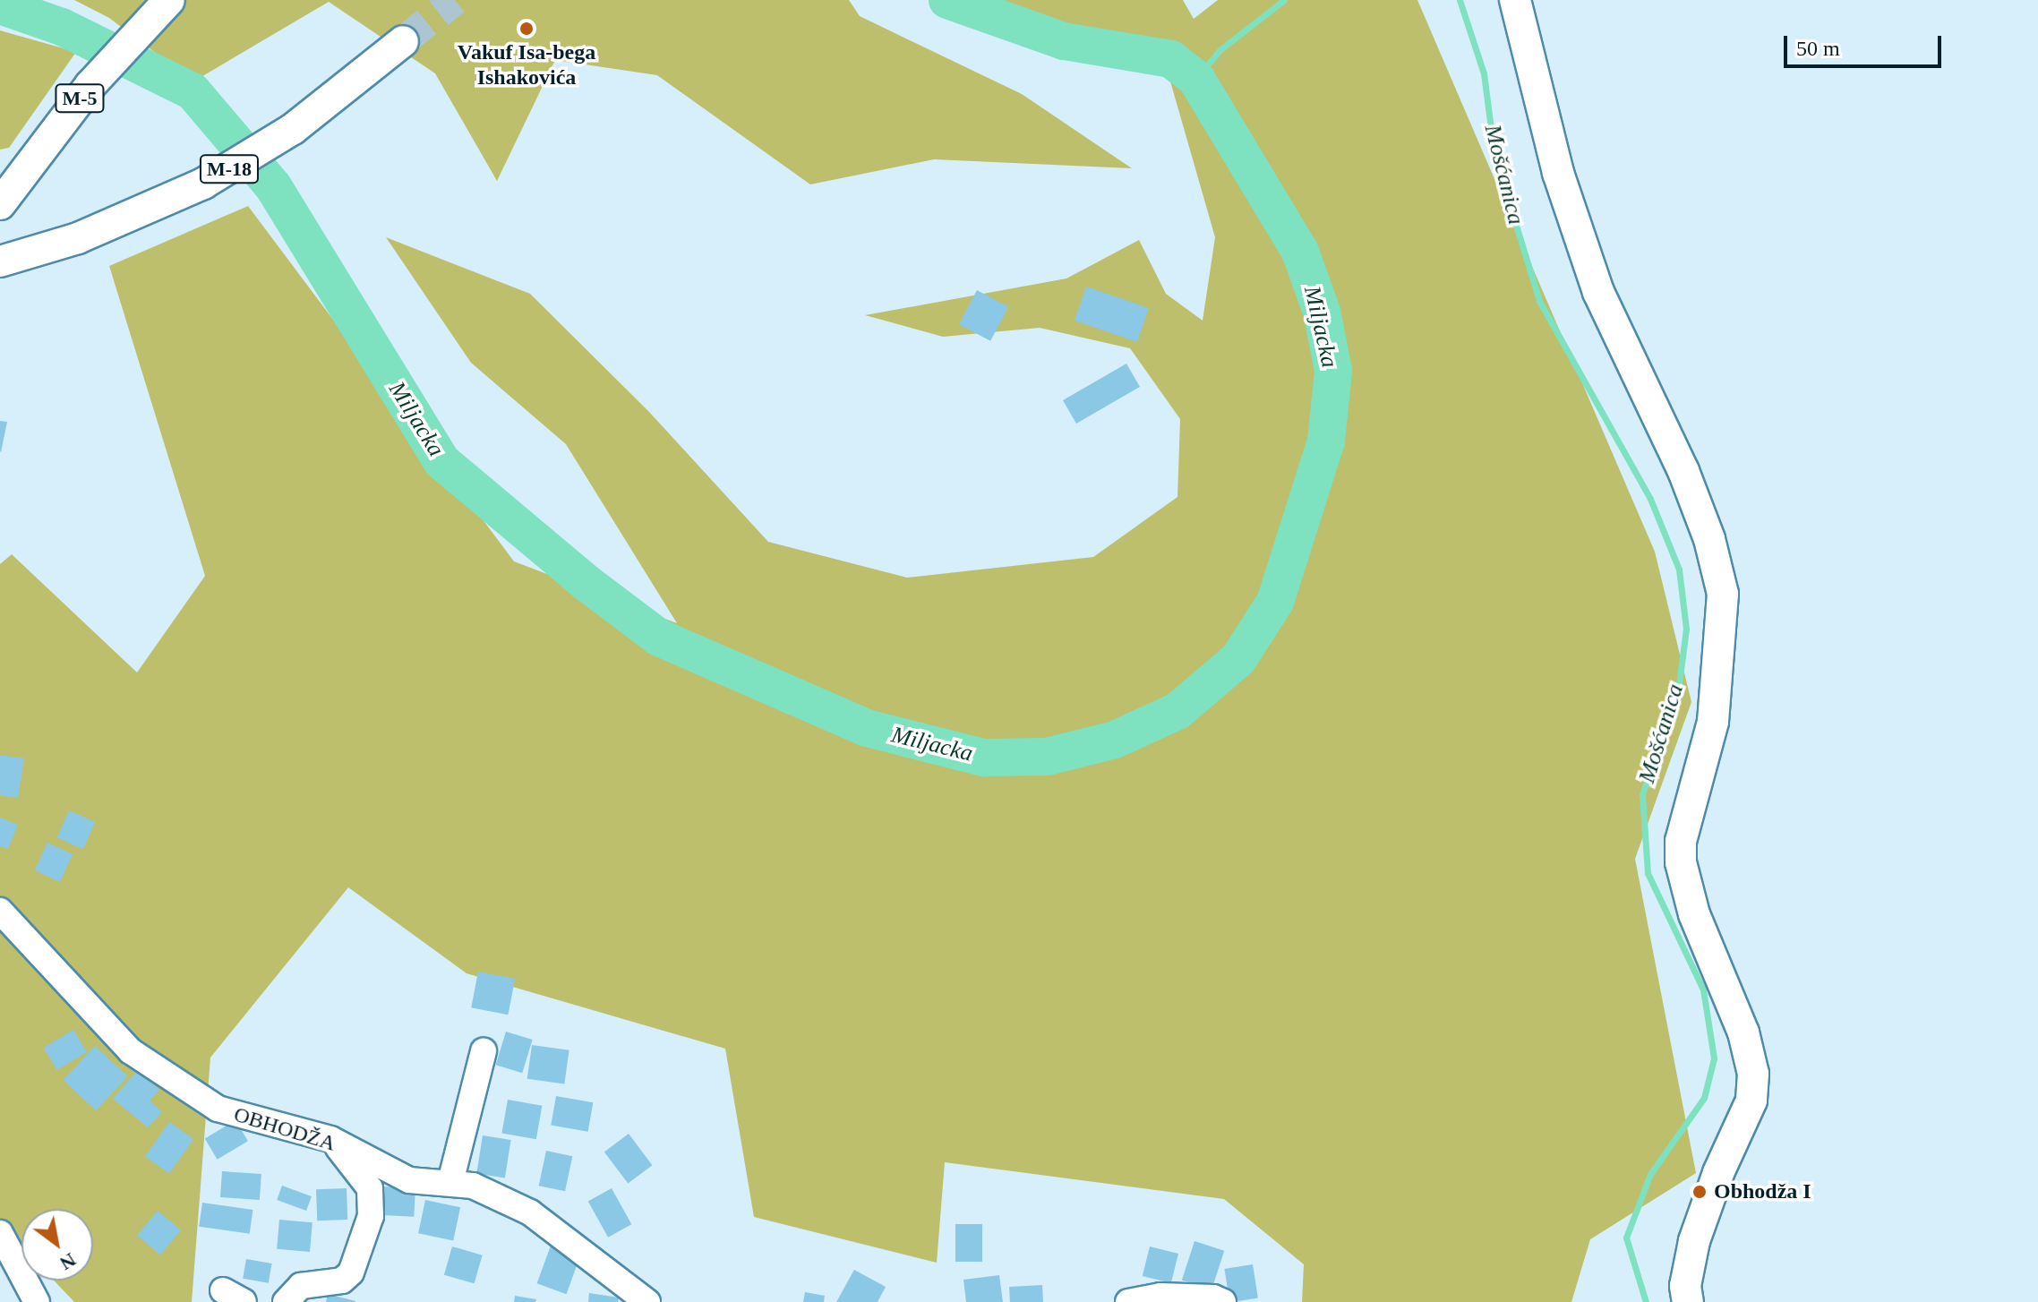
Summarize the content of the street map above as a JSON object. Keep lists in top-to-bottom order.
{
  "streets": {
    "main road": ["M-5", "M-18"],
    "street": ["OBHODŽA"]
  },
  "water": ["Mošćanica", "Miljacka"],
  "places": ["Vakuf Isa-bega Ishakovića", "Obhodža I"],
  "scale_bar": "50 m",
  "north": "bottom right"
}
